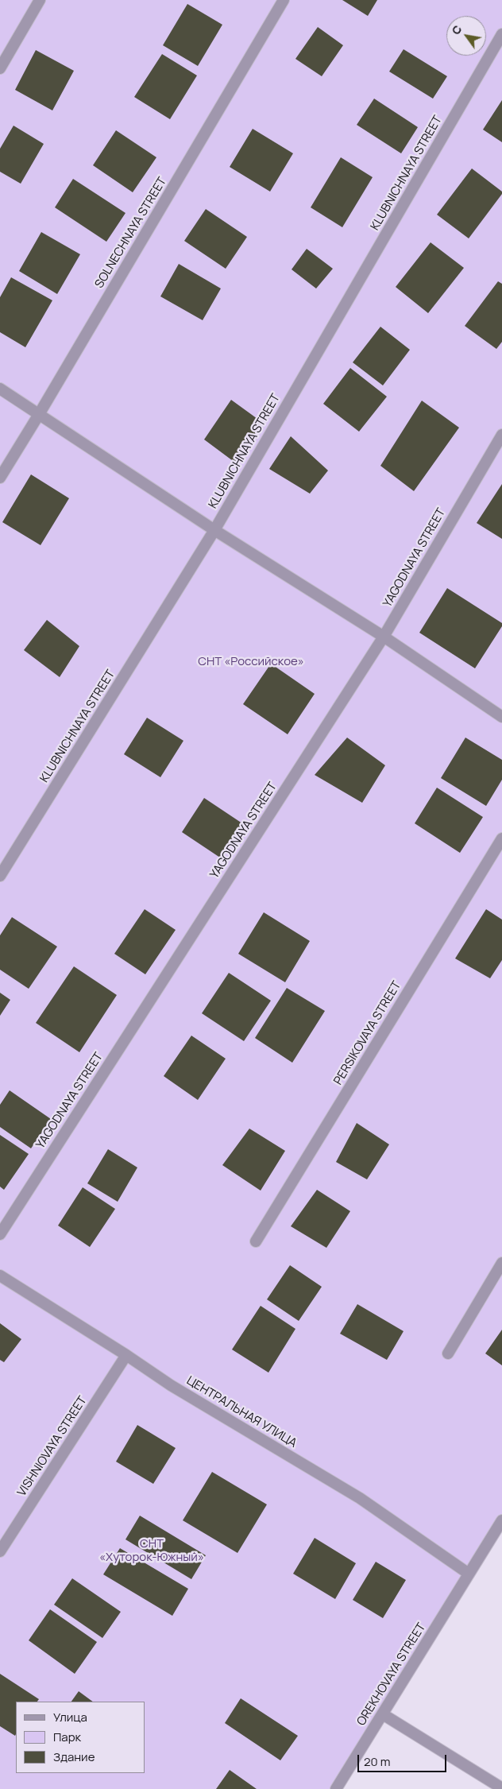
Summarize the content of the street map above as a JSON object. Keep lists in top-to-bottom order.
{
  "streets": {
    "street": [
      "KLUBNICHNAYA STREET",
      "SOLNECHNAYA STREET",
      "YAGODNAYA STREET",
      "PERSIKOVAYA STREET",
      "ЦЕНТРАЛЬНАЯ УЛИЦА",
      "VISHNIOVAYA STREET",
      "OREKHOVAYA STREET"
    ]
  },
  "crossings": [
    ["ЦЕНТРАЛЬНАЯ УЛИЦА", "VISHNIOVAYA STREET"],
    ["ЦЕНТРАЛЬНАЯ УЛИЦА", "OREKHOVAYA STREET"]
  ],
  "parks": ["СНТ «Российское»", "СНТ «Хуторок-Южный»"],
  "legend": ["Улица", "Парк", "Здание"],
  "scale_bar": "20 m",
  "north": "top left"
}
